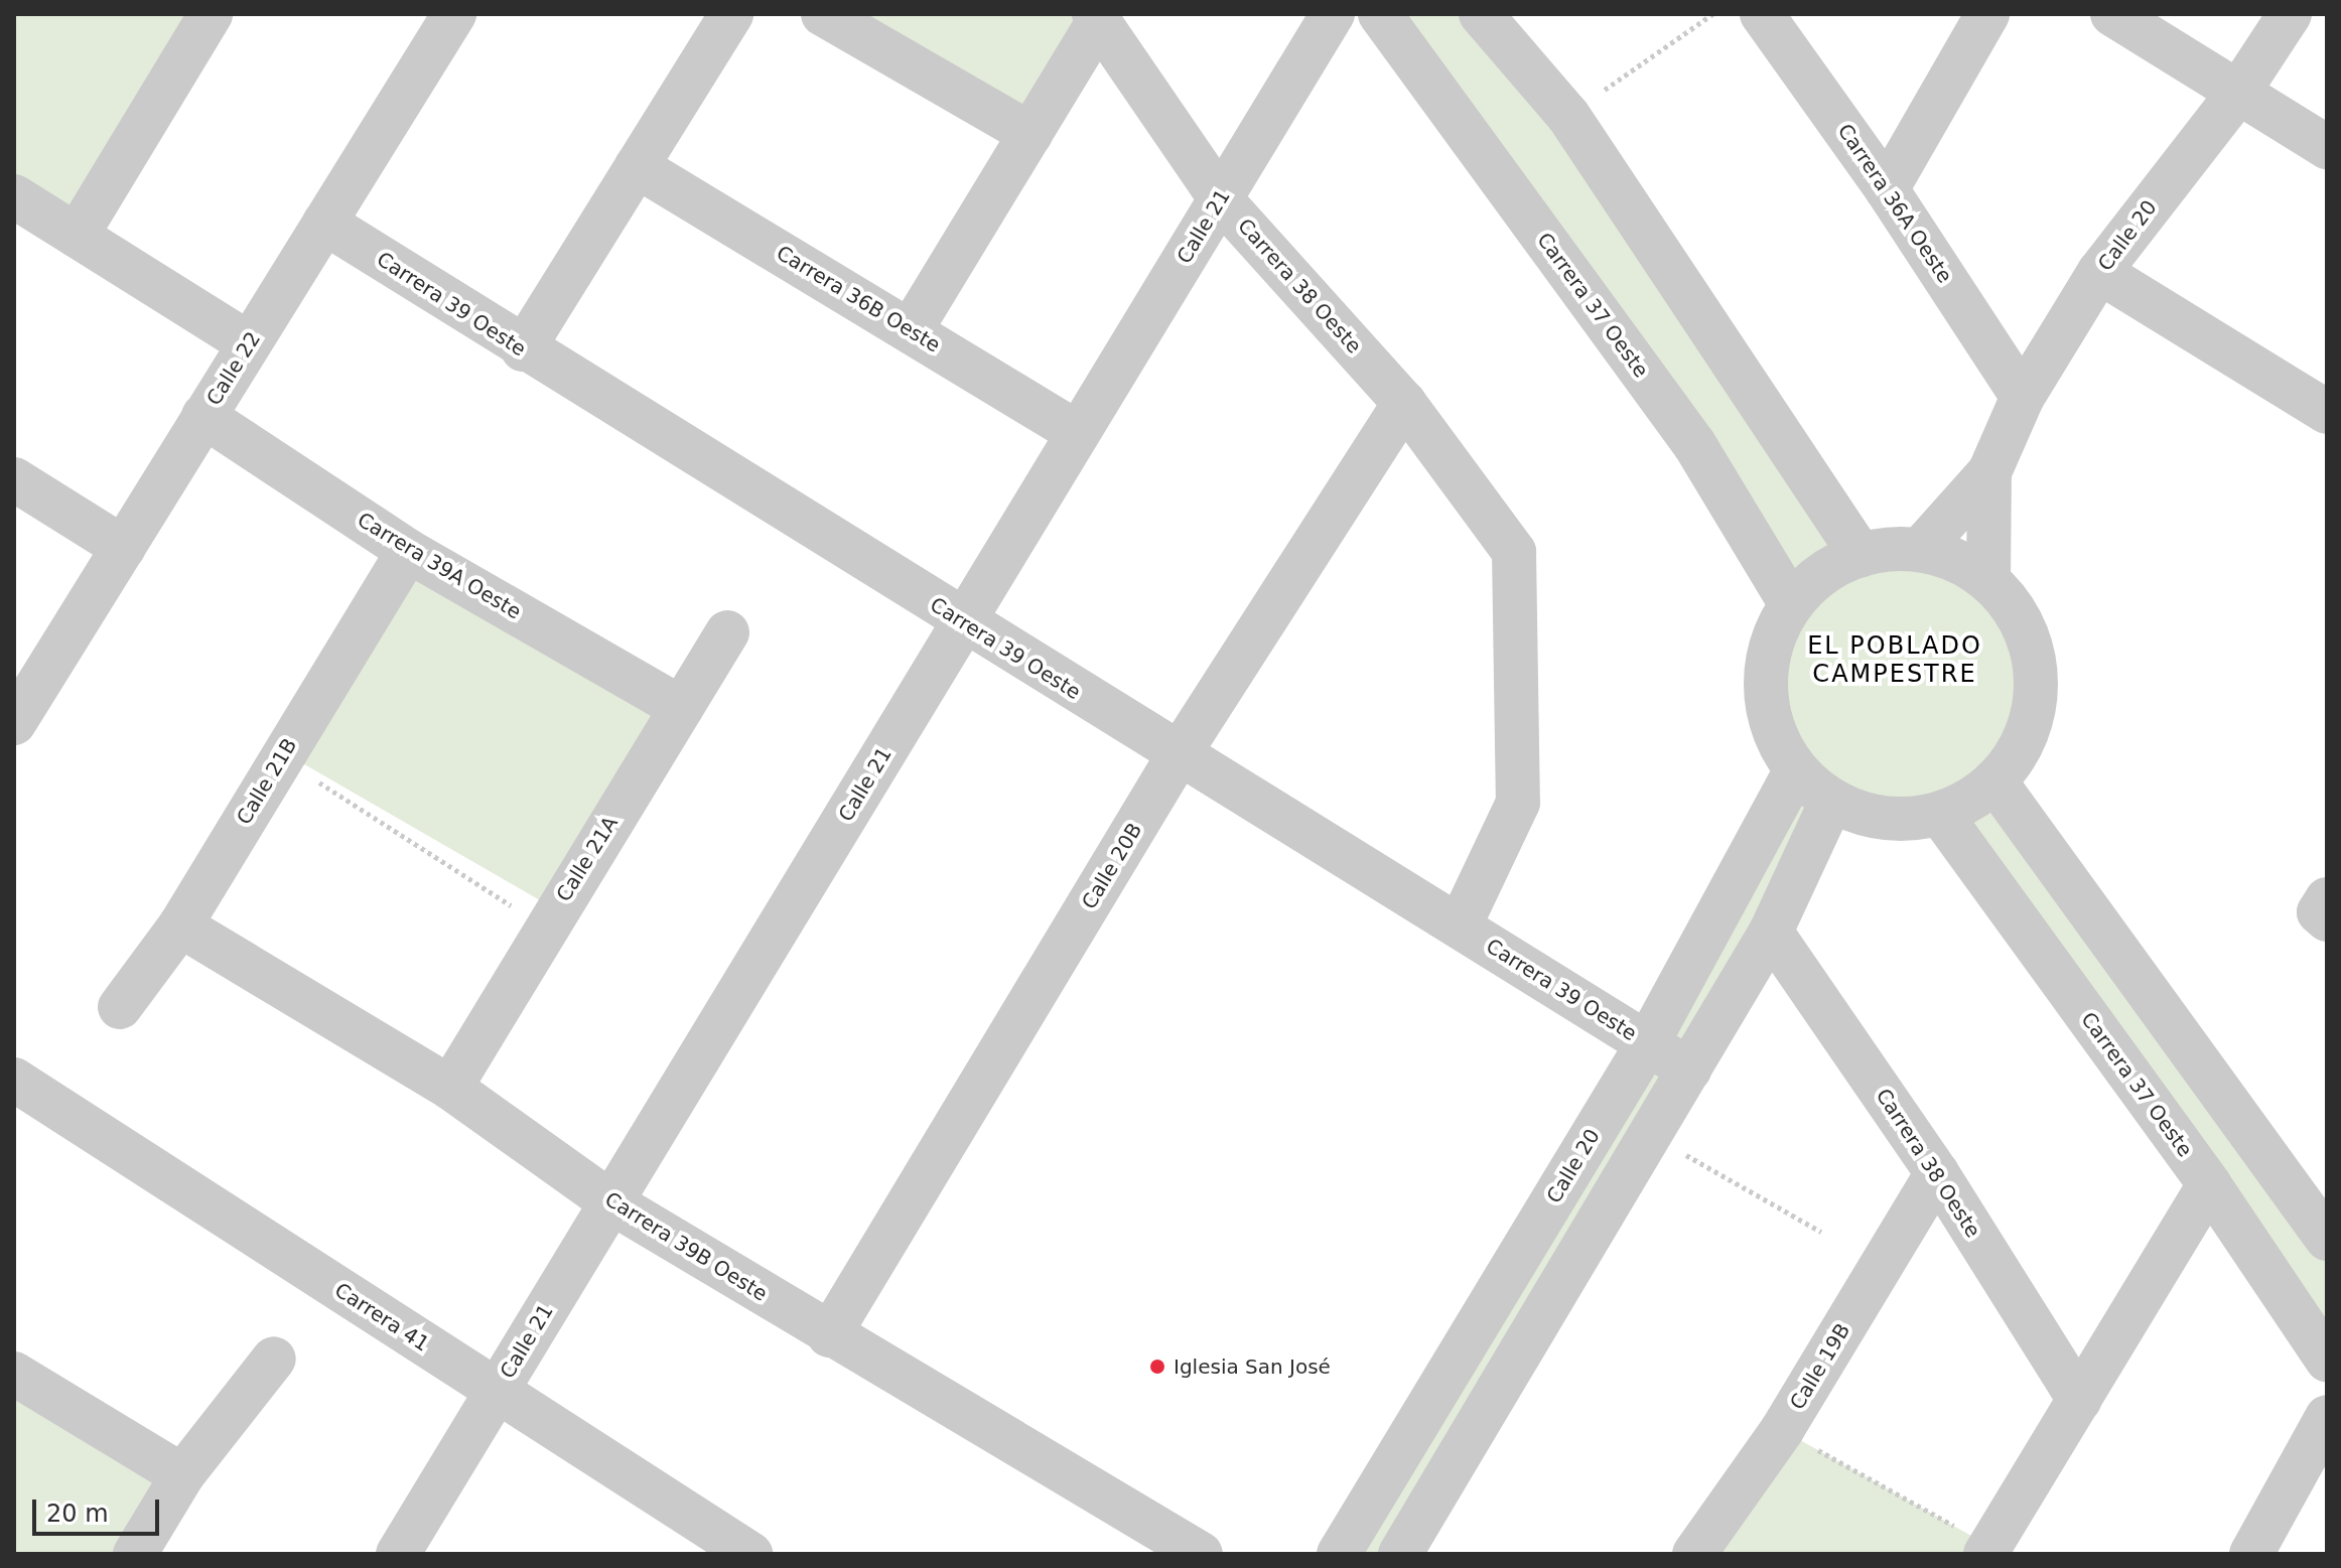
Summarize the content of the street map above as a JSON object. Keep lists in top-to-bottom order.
{
  "streets": {
    "street": [
      "Carrera 36A Oeste",
      "Calle 21",
      "Calle 20",
      "Carrera 38 Oeste",
      "Carrera 36B Oeste",
      "Carrera 39 Oeste",
      "Carrera 37 Oeste",
      "Calle 22",
      "Carrera 39A Oeste",
      "Calle 21B",
      "Calle 21A",
      "Calle 20B",
      "Carrera 39B Oeste",
      "Carrera 41",
      "Calle 19B"
    ]
  },
  "crossings": [
    ["Carrera 36A Oeste", "Calle 20"],
    ["Calle 21", "Carrera 38 Oeste"],
    ["Calle 21", "Carrera 36B Oeste"],
    ["Calle 21", "Carrera 39 Oeste"],
    ["Calle 21", "Carrera 39B Oeste"],
    ["Calle 21", "Carrera 41"],
    ["Calle 20", "Carrera 39 Oeste"],
    ["Calle 20", "Carrera 37 Oeste"],
    ["Carrera 38 Oeste", "Carrera 39 Oeste"],
    ["Carrera 38 Oeste", "Calle 20B"],
    ["Carrera 38 Oeste", "Calle 19B"],
    ["Carrera 39 Oeste", "Calle 22"],
    ["Carrera 39 Oeste", "Calle 20B"],
    ["Calle 22", "Carrera 39A Oeste"],
    ["Carrera 39A Oeste", "Calle 21B"],
    ["Carrera 39A Oeste", "Calle 21A"],
    ["Calle 21B", "Carrera 39B Oeste"],
    ["Calle 21A", "Carrera 39B Oeste"],
    ["Calle 20B", "Carrera 39B Oeste"]
  ],
  "districts": ["EL POBLADO CAMPESTRE"],
  "places": ["Iglesia San José"],
  "scale_bar": "20 m"
}
